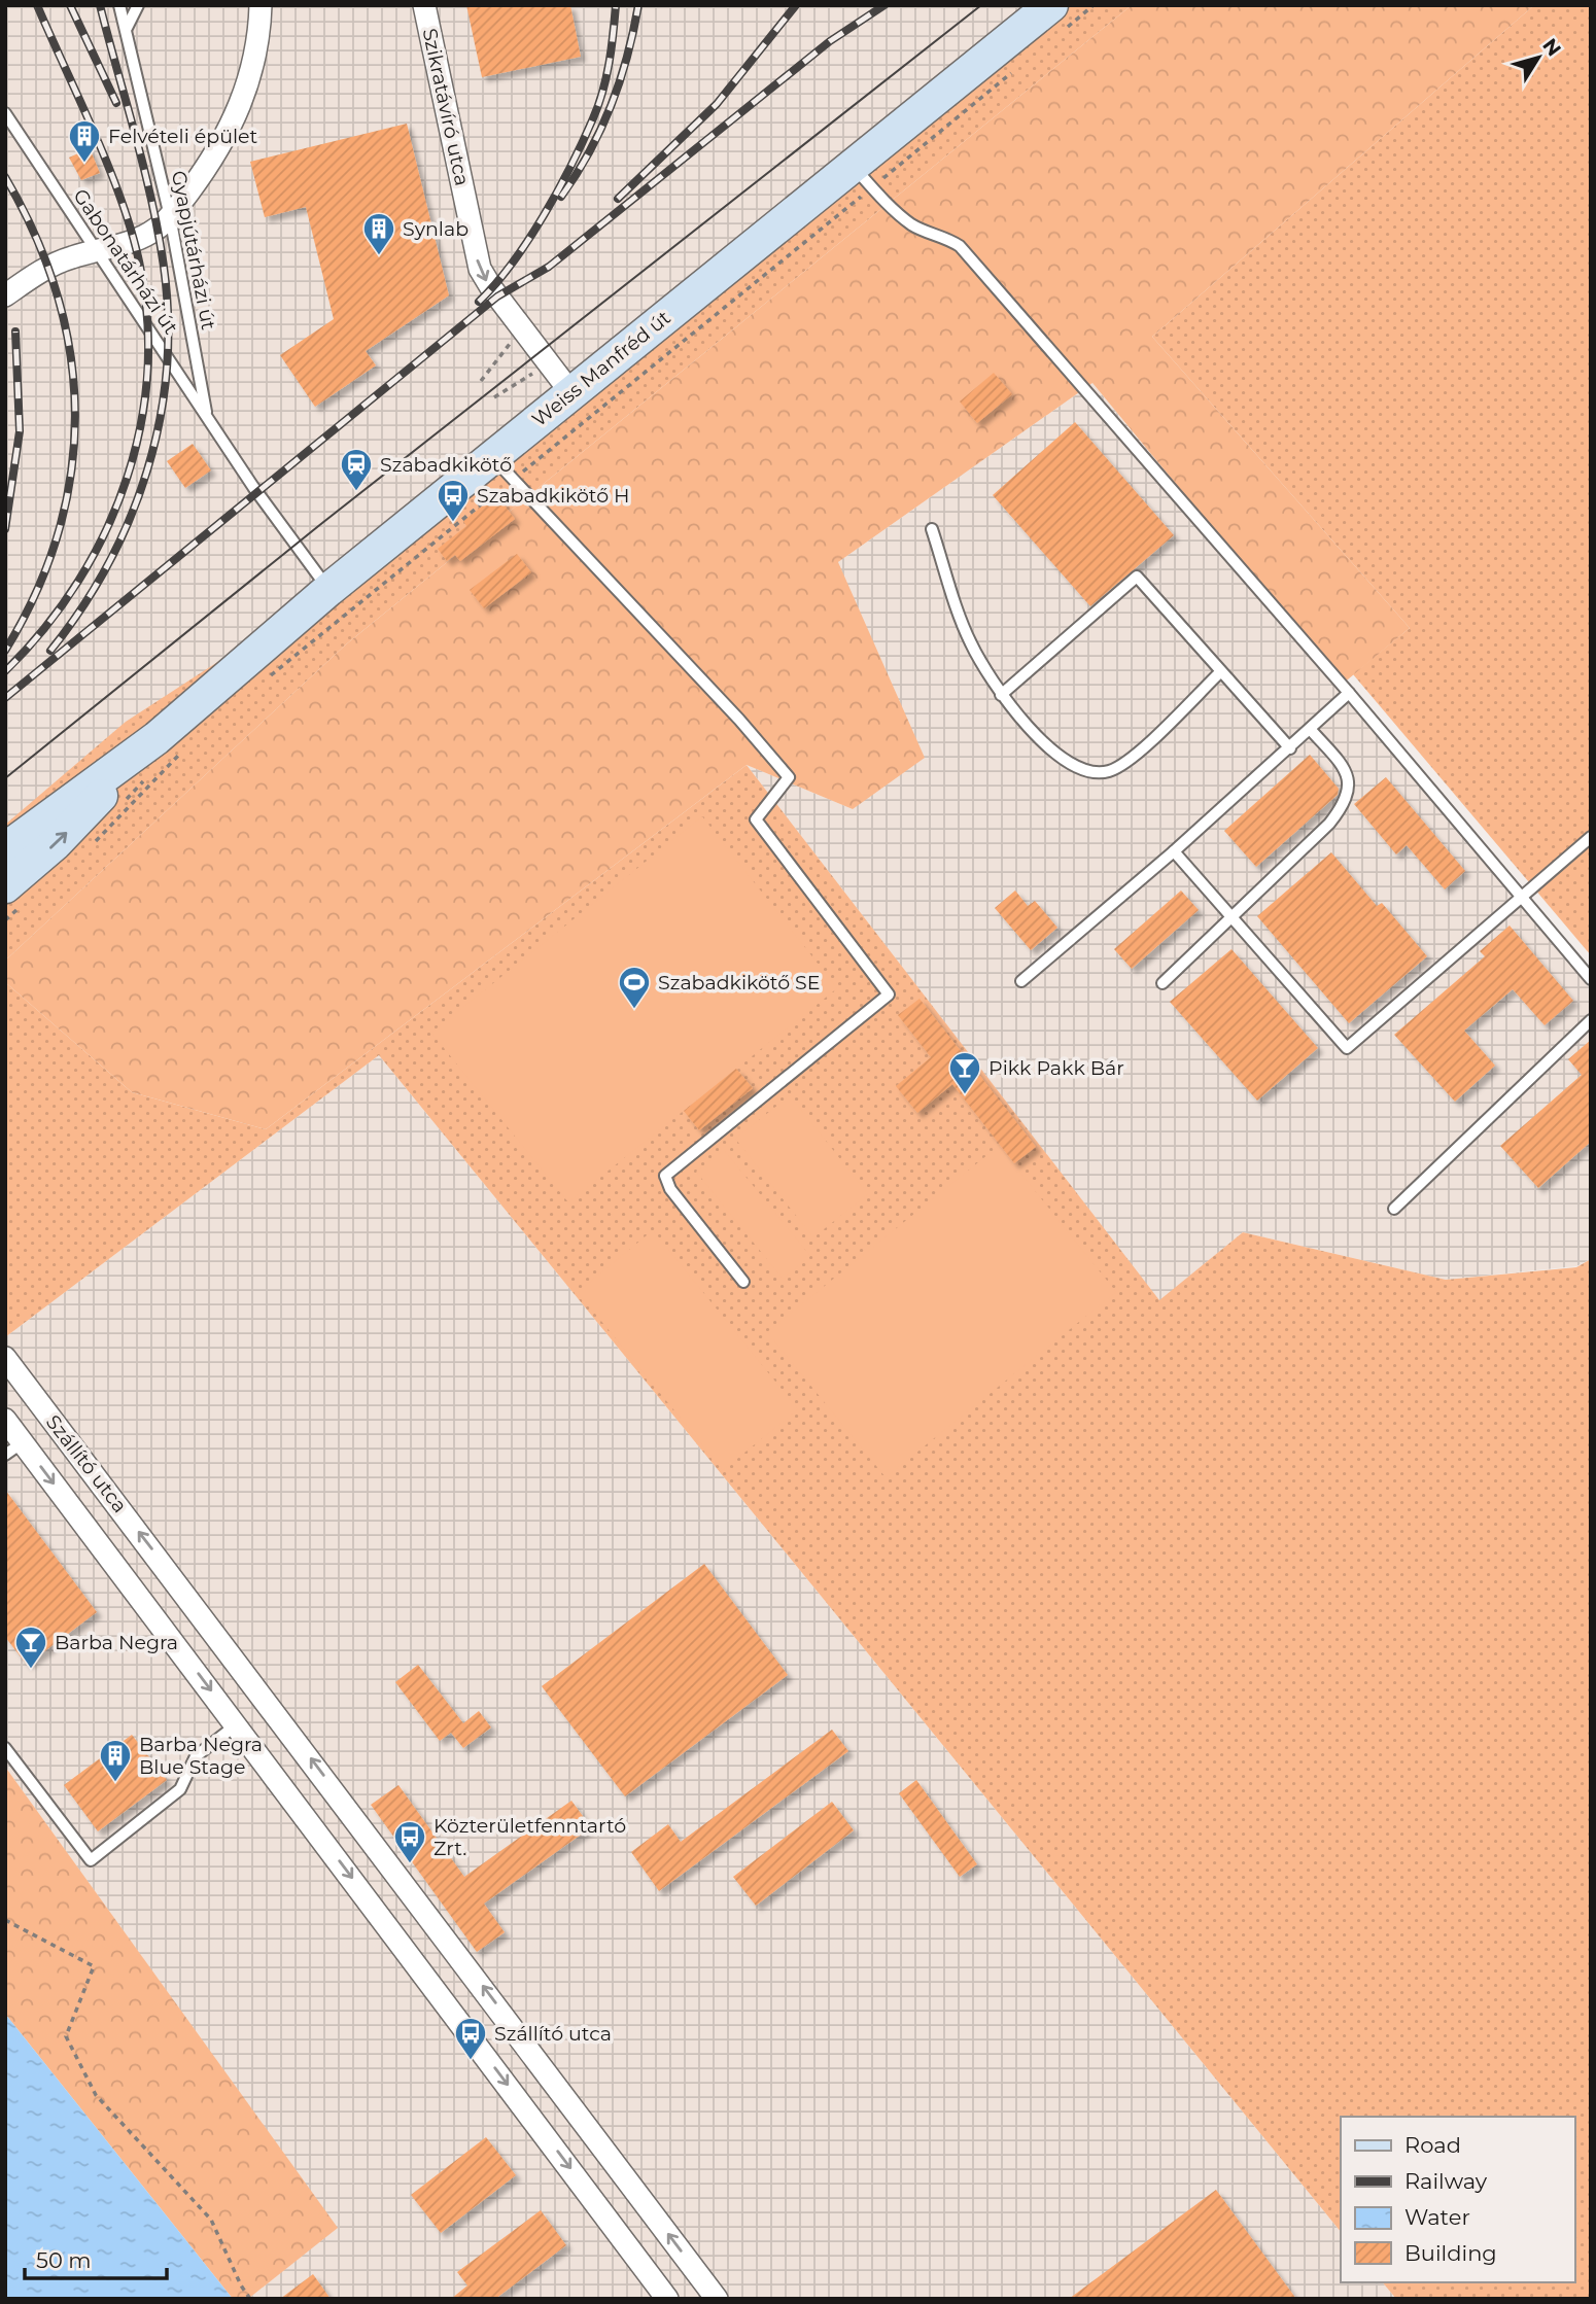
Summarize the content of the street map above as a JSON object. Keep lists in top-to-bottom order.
{
  "streets": {
    "main road": ["Weiss Manfréd út"],
    "street": ["Szikratávíró utca", "Szállító utca"],
    "lane": ["Gyapjútárházi út", "Gabonatárházi út"]
  },
  "crossings": [
    ["Szikratávíró utca", "Weiss Manfréd út"],
    ["Gyapjútárházi út", "Gabonatárházi út"],
    ["Gabonatárházi út", "Weiss Manfréd út"]
  ],
  "one_way": ["Szikratávíró utca"],
  "places": {
    "building": ["Felvételi épület", "Synlab", "Barba Negra Blue Stage"],
    "station": ["Szabadkikötő"],
    "bus stop": ["Szabadkikötő H", "Közterületfenntartó Zrt.", "Szállító utca"],
    "sports": ["Szabadkikötő SE"],
    "bar": ["Pikk Pakk Bár", "Barba Negra"]
  },
  "legend": [
    "Road",
    "Railway",
    "Water",
    "Building"
  ],
  "scale_bar": "50 m",
  "north": "top right"
}
